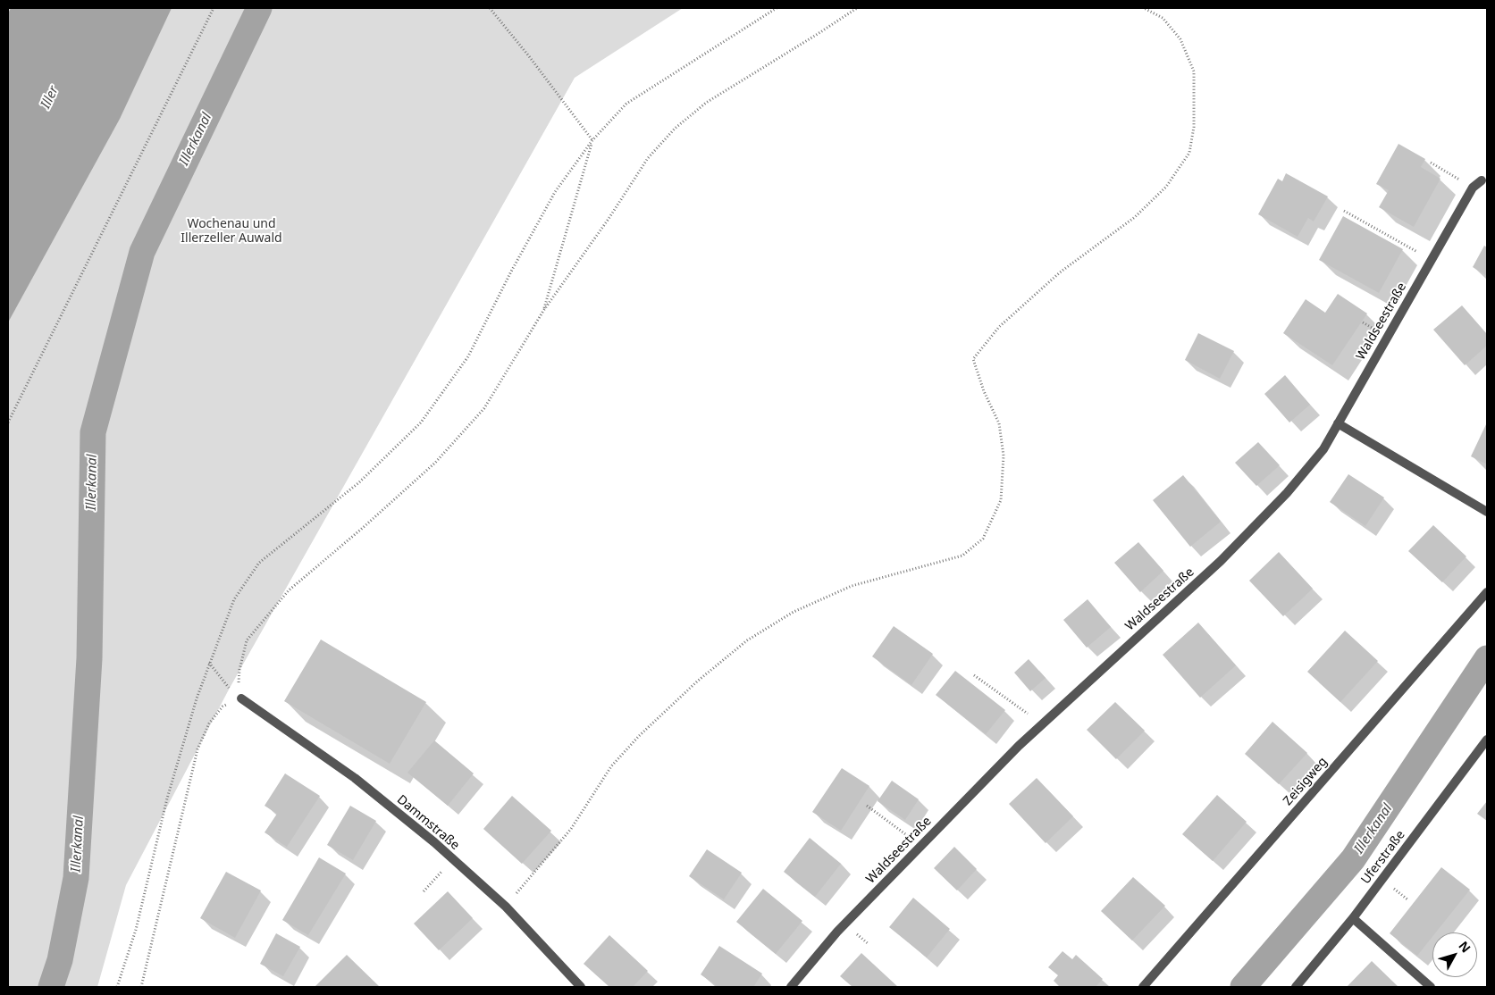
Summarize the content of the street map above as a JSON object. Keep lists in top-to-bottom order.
{
  "streets": {
    "street": [
      "Waldseestraße",
      "Zeisigweg",
      "Dammstraße",
      "Uferstraße"
    ]
  },
  "water": ["Iller", "Illerkanal"],
  "parks": ["Wochenau und Illerzeller Auwald"],
  "north": "top right"
}
